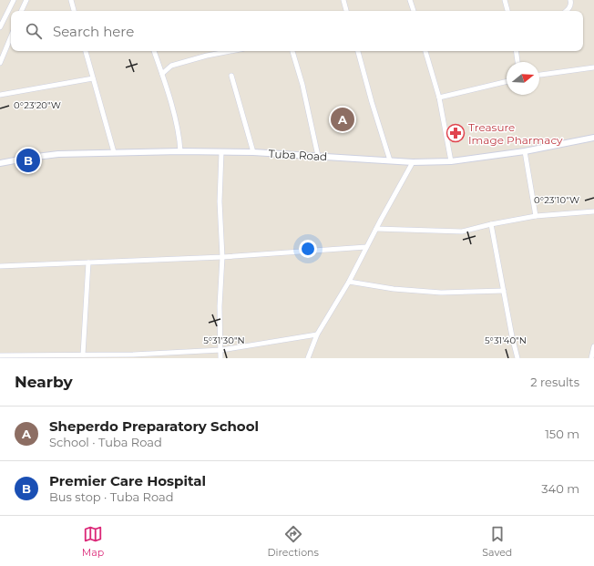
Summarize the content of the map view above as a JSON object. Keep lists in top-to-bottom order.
{
  "streets": {
    "street": ["Tuba Road"]
  },
  "places": {
    "pharmacy": ["Treasure Image Pharmacy"]
  },
  "north": "right",
  "page": {
    "search": "Search here",
    "pins": ["A", "B"],
    "heading": ["Nearby", "2 results"],
    "list": [
      {
        "mark": "A",
        "name": "Sheperdo Preparatory School",
        "note": "School · Tuba Road",
        "value": "150 m"
      },
      {
        "mark": "B",
        "name": "Premier Care Hospital",
        "note": "Bus stop · Tuba Road",
        "value": "340 m"
      }
    ],
    "nav": ["Map", "Directions", "Saved"]
  },
  "coordinates": [
    "0°23'20\"W",
    "0°23'10\"W",
    "5°31'30\"N",
    "5°31'40\"N"
  ]
}
